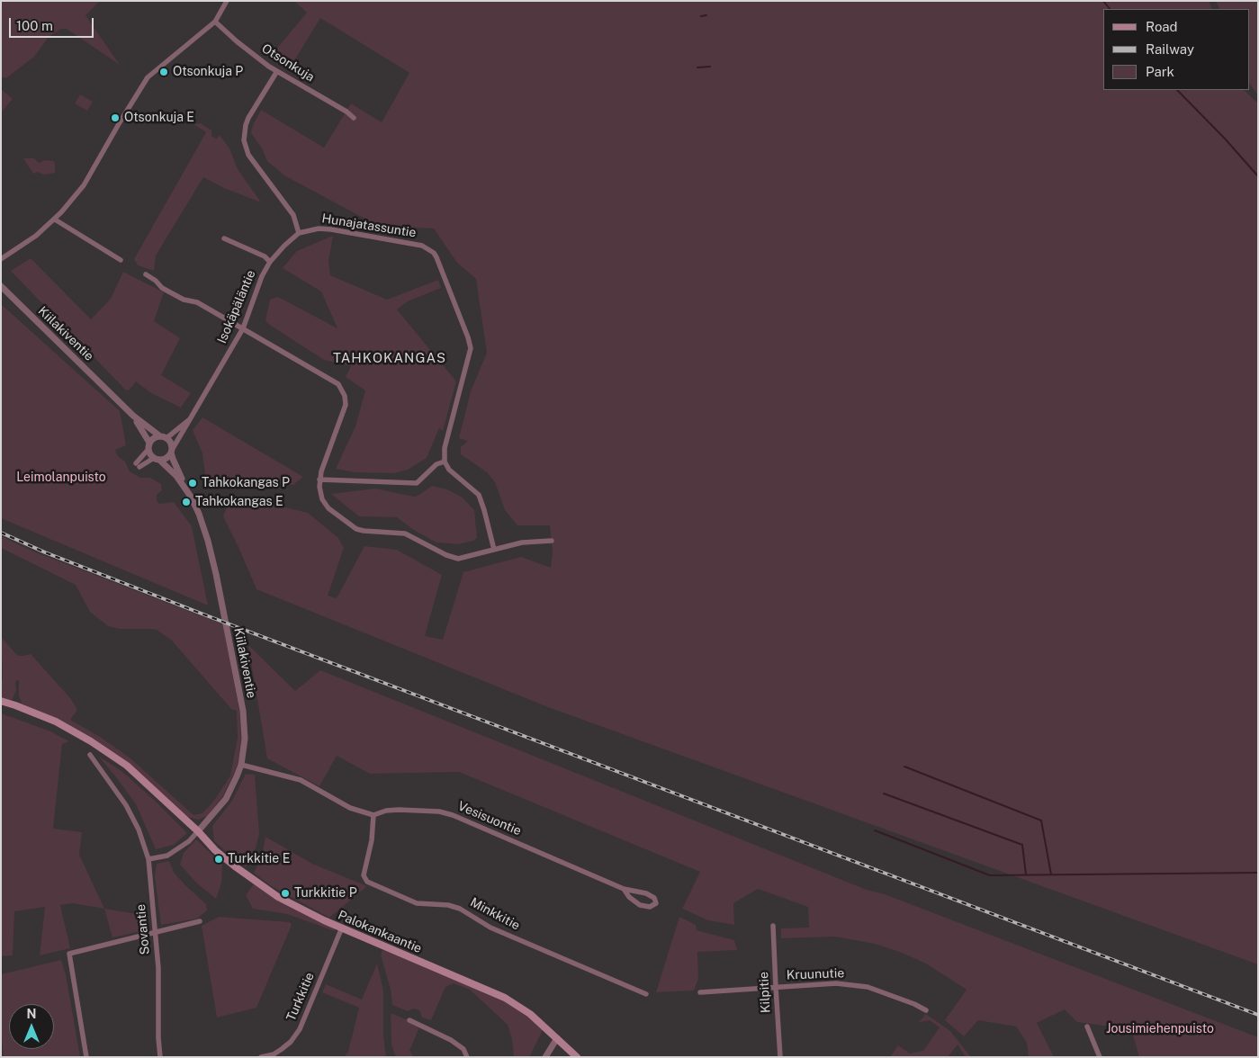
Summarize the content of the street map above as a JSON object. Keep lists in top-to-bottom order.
{
  "streets": {
    "main road": ["Palokankaantie"],
    "street": [
      "Otsonkuja",
      "Hunajatassuntie",
      "Isokäpäläntie",
      "Kiilakiventie",
      "Vesisuontie",
      "Minkkitie",
      "Sovantie",
      "Kruunutie",
      "Kilpitie",
      "Turkkitie"
    ]
  },
  "crossings": [
    ["Hunajatassuntie", "Isokäpäläntie"],
    ["Isokäpäläntie", "Kiilakiventie"],
    ["Kiilakiventie", "Palokankaantie"],
    ["Vesisuontie", "Minkkitie"],
    ["Palokankaantie", "Turkkitie"],
    ["Kruunutie", "Kilpitie"]
  ],
  "districts": ["TAHKOKANGAS"],
  "parks": ["Leimolanpuisto", "Jousimiehenpuisto"],
  "places": [
    "Otsonkuja P",
    "Otsonkuja E",
    "Tahkokangas P",
    "Tahkokangas E",
    "Turkkitie E",
    "Turkkitie P"
  ],
  "legend": ["Road", "Railway", "Park"],
  "scale_bar": "100 m",
  "north": "top"
}
